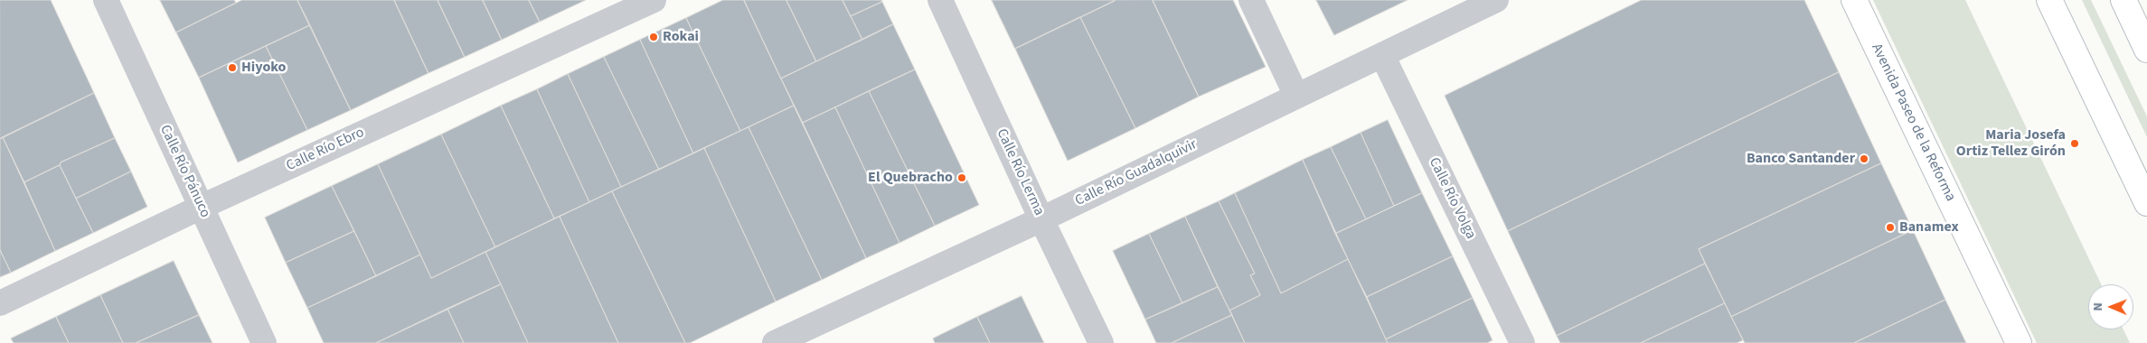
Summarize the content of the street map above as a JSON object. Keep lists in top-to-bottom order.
{
  "streets": {
    "street": [
      "Avenida Paseo de la Reforma",
      "Calle Río Ebro",
      "Calle Río Pánuco",
      "Calle Río Lerma",
      "Calle Río Guadalquivir",
      "Calle Río Volga"
    ]
  },
  "crossings": [
    ["Calle Río Ebro", "Calle Río Pánuco"],
    ["Calle Río Lerma", "Calle Río Guadalquivir"],
    ["Calle Río Guadalquivir", "Calle Río Volga"]
  ],
  "places": [
    "Rokai",
    "Hiyoko",
    "Maria Josefa Ortiz Tellez Girón",
    "Banco Santander",
    "El Quebracho",
    "Banamex"
  ],
  "north": "left"
}
